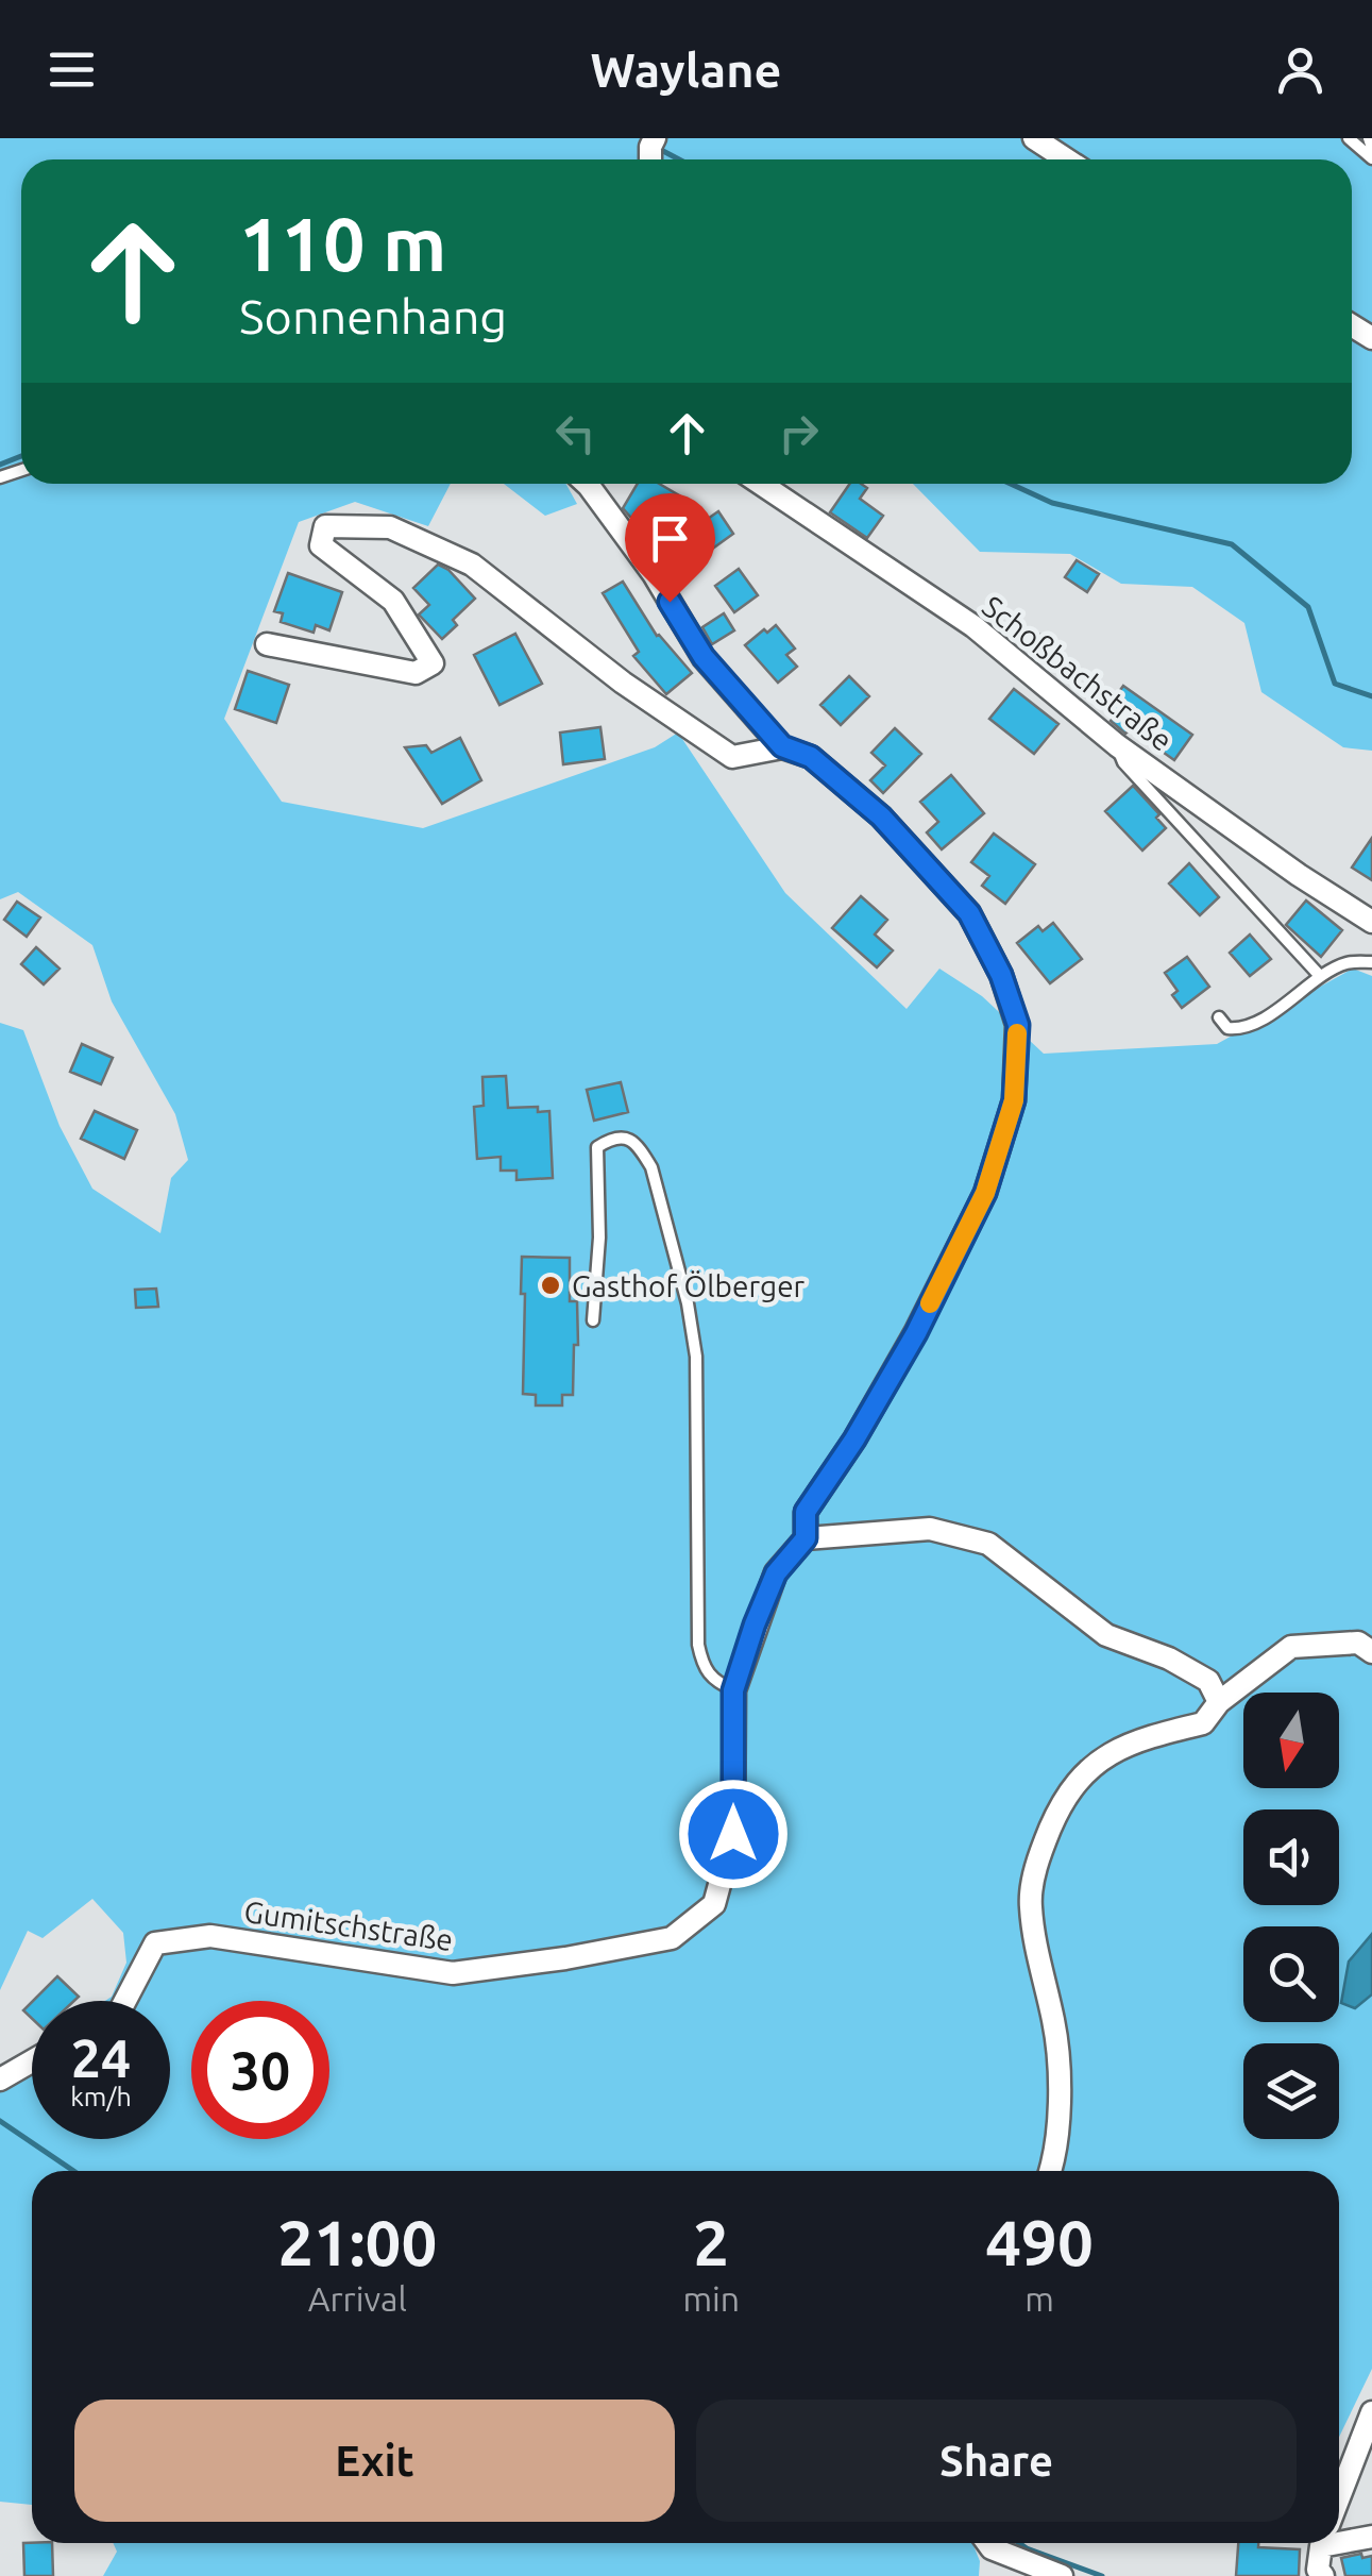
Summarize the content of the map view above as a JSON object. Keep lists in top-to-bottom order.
{
  "streets": {
    "street": ["Schoßbachstraße", "Gumitschstraße"]
  },
  "places": ["Gasthof Ölberger"],
  "north": "bottom",
  "page": {
    "header": "Waylane",
    "turn": ["110 m", "Sonnenhang"],
    "speed": "24 km/h",
    "limit": "30",
    "eta": [
      "21:00",
      "Arrival",
      "2",
      "min",
      "490",
      "m"
    ],
    "buttons": ["Exit", "Share"]
  }
}
